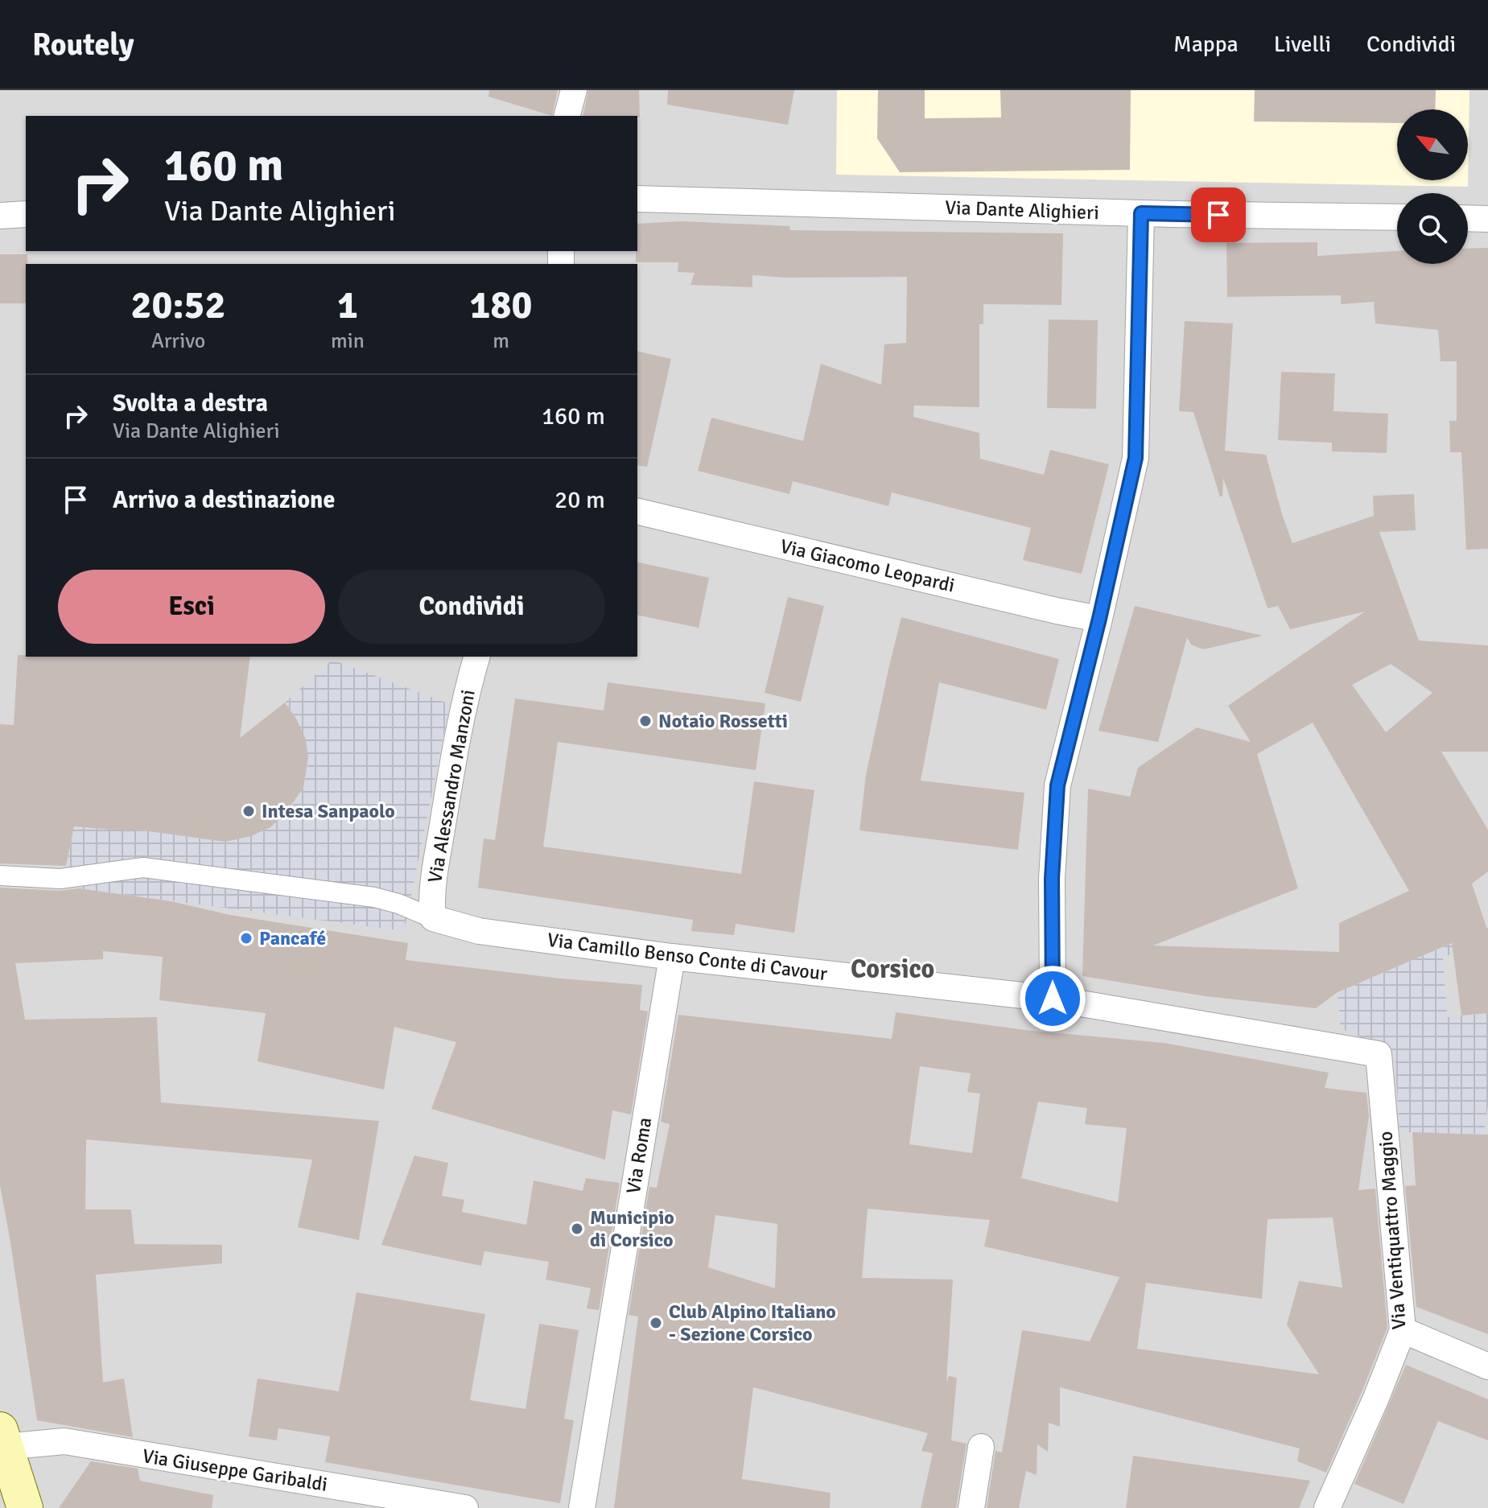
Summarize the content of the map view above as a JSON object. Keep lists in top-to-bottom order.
{
  "streets": {
    "street": [
      "Via Dante Alighieri",
      "Via Giacomo Leopardi",
      "Via Alessandro Manzoni",
      "Via Camillo Benso Conte di Cavour",
      "Via Roma",
      "Via Ventiquattro Maggio",
      "Via Giuseppe Garibaldi"
    ]
  },
  "crossings": [
    ["Via Alessandro Manzoni", "Via Camillo Benso Conte di Cavour"],
    ["Via Camillo Benso Conte di Cavour", "Via Roma"],
    ["Via Camillo Benso Conte di Cavour", "Via Ventiquattro Maggio"]
  ],
  "districts": ["Corsico"],
  "places": [
    "Notaio Rossetti",
    "Intesa Sanpaolo",
    "Pancafé",
    "Municipio di Corsico",
    "Club Alpino Italiano - Sezione Corsico"
  ],
  "north": "top left",
  "page": {
    "header": "Routely",
    "nav": ["Mappa", "Livelli", "Condividi"],
    "turn": ["160 m", "Via Dante Alighieri"],
    "eta": [
      "20:52",
      "Arrivo",
      "1",
      "min",
      "180",
      "m"
    ],
    "list": [
      {
        "name": "Svolta a destra",
        "note": "Via Dante Alighieri",
        "value": "160 m"
      },
      {
        "name": "Arrivo a destinazione",
        "value": "20 m"
      }
    ],
    "buttons": ["Esci", "Condividi"]
  }
}
